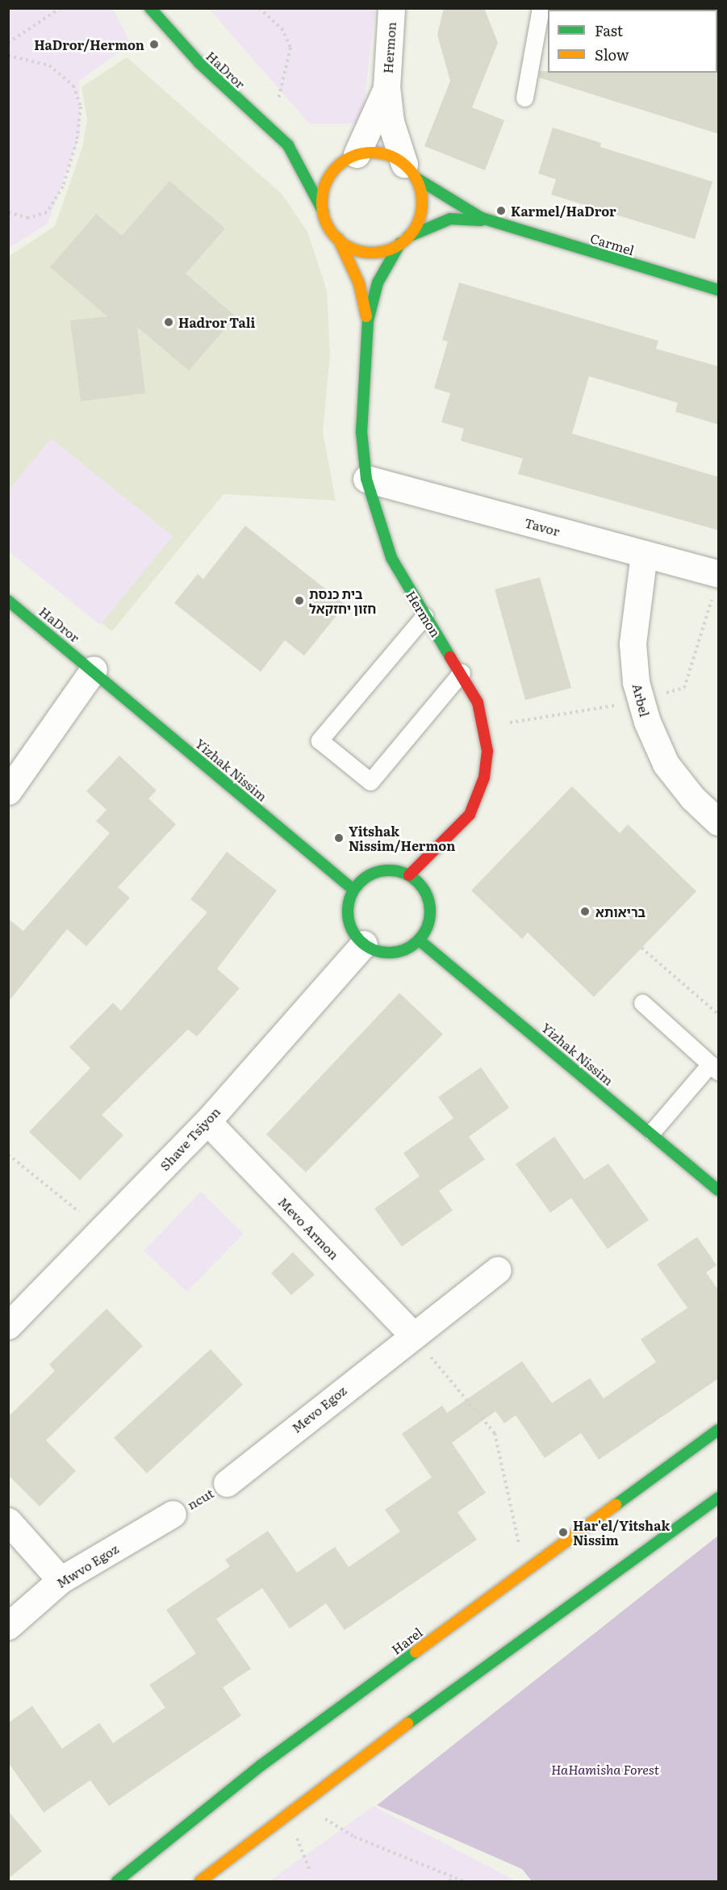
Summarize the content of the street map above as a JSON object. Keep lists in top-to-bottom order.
{
  "streets": {
    "street": [
      "Hermon",
      "HaDror",
      "Carmel",
      "Tavor",
      "Arbel",
      "Yizhak Nissim",
      "Shave Tsiyon",
      "Mevo Armon",
      "Mevo Egoz",
      "Mwvo Egoz",
      "Harel"
    ]
  },
  "crossings": [
    ["Hermon", "HaDror"],
    ["Hermon", "Carmel"],
    ["Hermon", "Tavor"],
    ["Hermon", "Yizhak Nissim"],
    ["Hermon", "Shave Tsiyon"],
    ["HaDror", "Carmel"],
    ["HaDror", "Yizhak Nissim"],
    ["Tavor", "Arbel"],
    ["Yizhak Nissim", "Shave Tsiyon"],
    ["Shave Tsiyon", "Mevo Armon"],
    ["Mevo Armon", "Mevo Egoz"]
  ],
  "parks": ["HaHamisha Forest"],
  "places": [
    "HaDror/Hermon",
    "Karmel/HaDror",
    "Hadror Tali",
    "בית כנסת חזון יחזקאל",
    "Yitshak Nissim/Hermon",
    "בריאותא",
    "Har'el/Yitshak Nissim"
  ],
  "legend": ["Fast", "Slow"]
}
